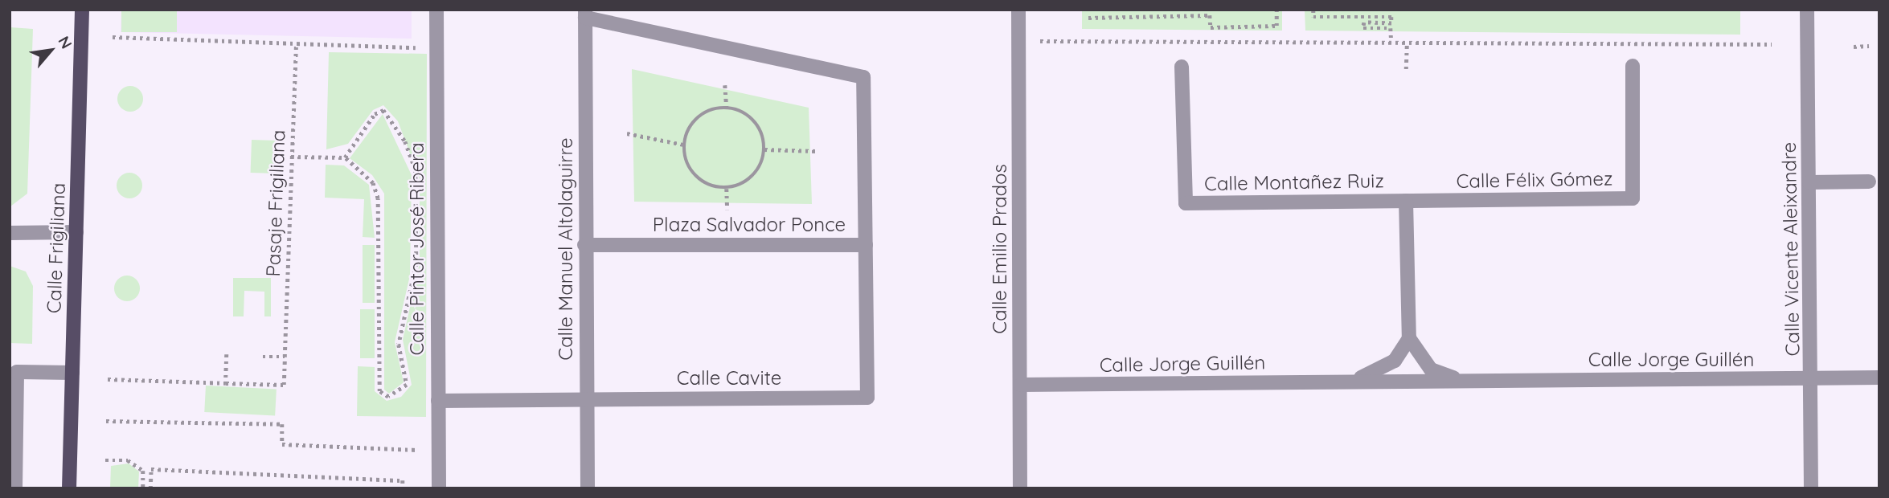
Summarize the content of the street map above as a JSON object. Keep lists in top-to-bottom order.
{
  "streets": {
    "main road": ["Calle Frigiliana"],
    "street": [
      "Calle Félix Gómez",
      "Calle Montañez Ruiz",
      "Plaza Salvador Ponce",
      "Calle Pintor José Ribera",
      "Calle Manuel Altolaguirre",
      "Calle Emilio Prados",
      "Calle Vicente Aleixandre",
      "Calle Jorge Guillén",
      "Calle Cavite"
    ],
    "path": ["Pasaje Frigiliana"]
  },
  "crossings": [
    ["Calle Félix Gómez", "Calle Montañez Ruiz"],
    ["Plaza Salvador Ponce", "Calle Manuel Altolaguirre"],
    ["Plaza Salvador Ponce", "Calle Cavite"],
    ["Calle Pintor José Ribera", "Calle Cavite"],
    ["Calle Manuel Altolaguirre", "Calle Cavite"],
    ["Calle Emilio Prados", "Calle Jorge Guillén"],
    ["Calle Vicente Aleixandre", "Calle Jorge Guillén"]
  ],
  "north": "top right"
}
